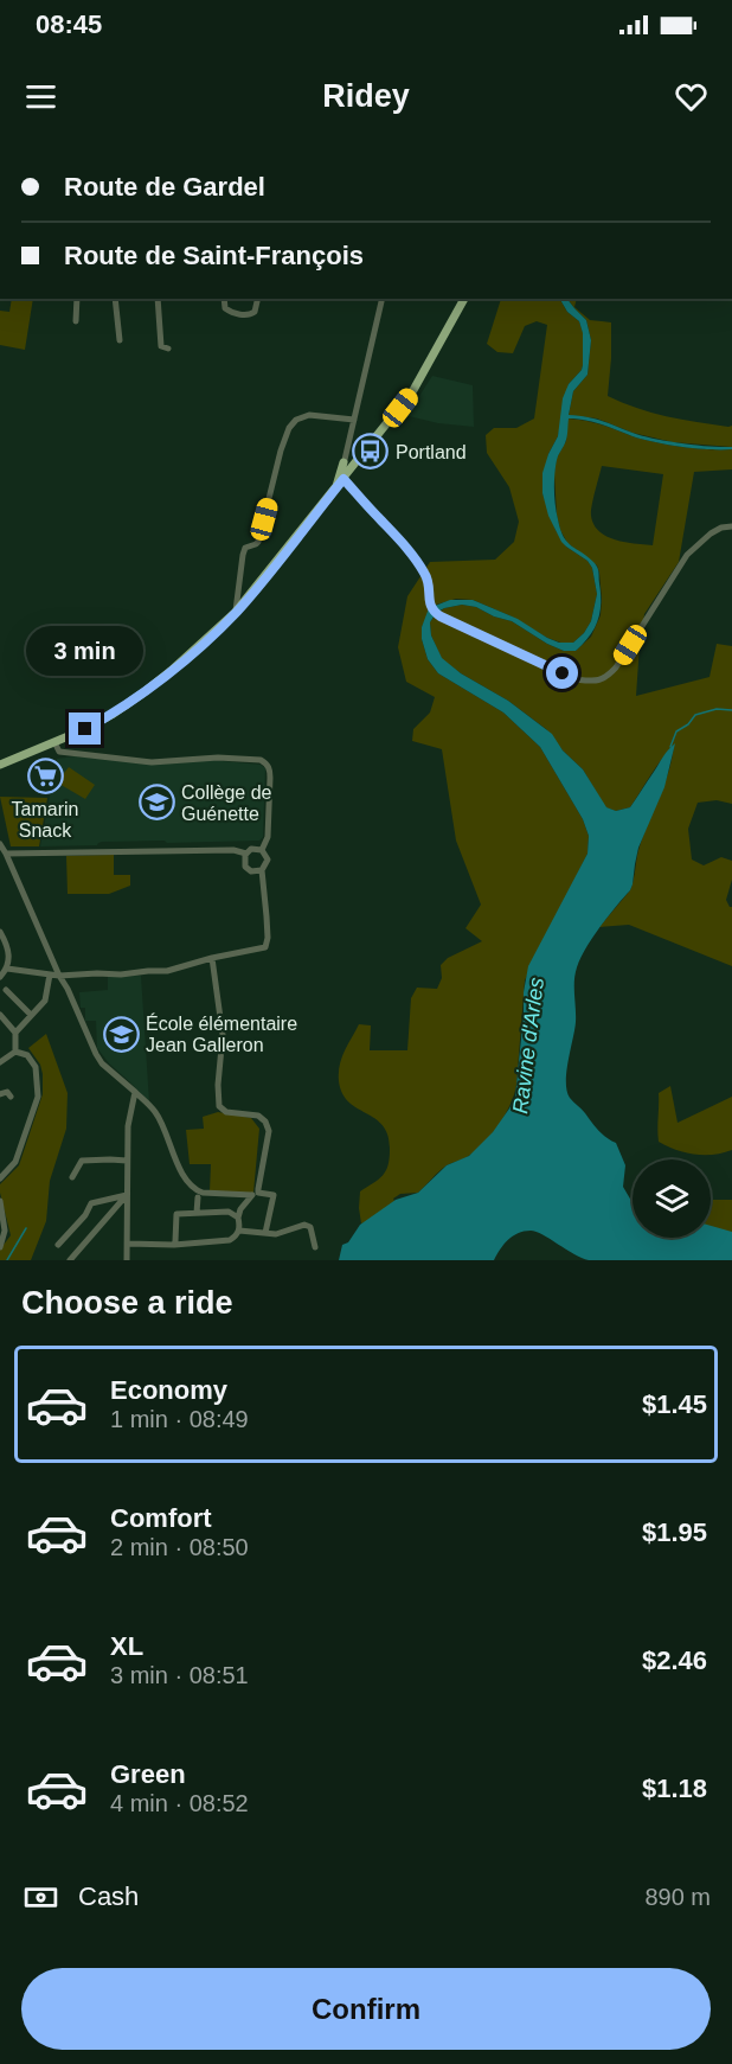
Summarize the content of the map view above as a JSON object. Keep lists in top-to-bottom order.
{
  "water": ["Ravine d'Arles"],
  "places": {
    "bus stop": ["Portland"],
    "supermarket": ["Tamarin Snack"],
    "school or university": ["Collège de Guénette", "École élémentaire Jean Galleron"]
  },
  "page": {
    "status": "08:45",
    "header": "Ridey",
    "banner": ["Route de Gardel", "Route de Saint-François"],
    "bubble": "3 min",
    "heading": "Choose a ride",
    "list": [
      {
        "name": "Economy",
        "note": "1 min · 08:49",
        "value": "$1.45"
      },
      {
        "name": "Comfort",
        "note": "2 min · 08:50",
        "value": "$1.95"
      },
      {
        "name": "XL",
        "note": "3 min · 08:51",
        "value": "$2.46"
      },
      {
        "name": "Green",
        "note": "4 min · 08:52",
        "value": "$1.18"
      }
    ],
    "pay": ["Cash", "890 m"],
    "buttons": "Confirm"
  }
}
